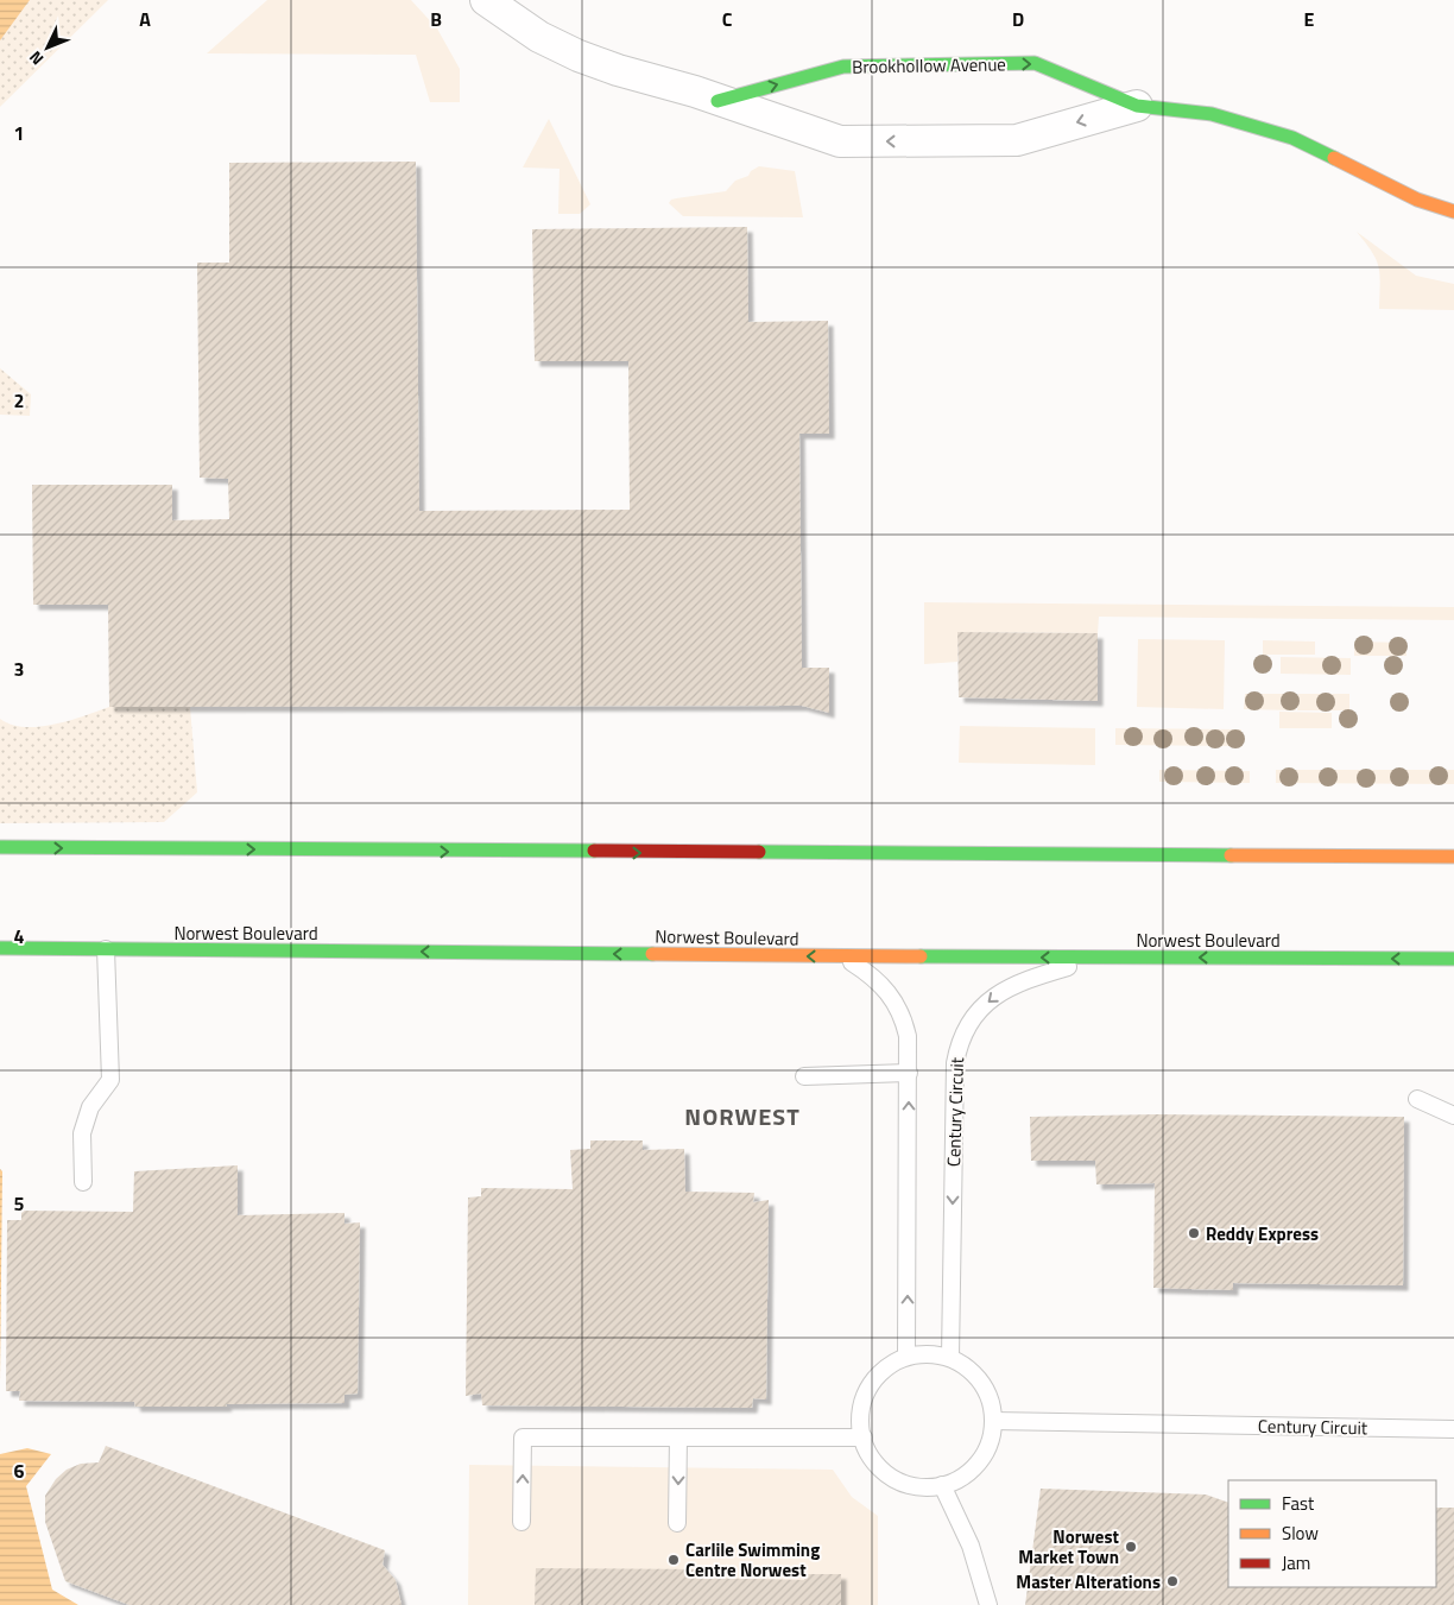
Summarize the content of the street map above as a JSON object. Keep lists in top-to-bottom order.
{
  "streets": {
    "main road": ["Brookhollow Avenue", "Norwest Boulevard"],
    "lane": ["Century Circuit"]
  },
  "crossings": [
    ["Norwest Boulevard", "Century Circuit"]
  ],
  "districts": ["NORWEST"],
  "places": [
    "Reddy Express",
    "Norwest Market Town",
    "Carlile Swimming Centre Norwest",
    "Master Alterations"
  ],
  "legend": ["Fast", "Slow", "Jam"],
  "north": "bottom left",
  "grid": {
    "columns": [
      "A",
      "B",
      "C",
      "D",
      "E"
    ],
    "rows": [
      "1",
      "2",
      "3",
      "4",
      "5",
      "6"
    ]
  }
}
